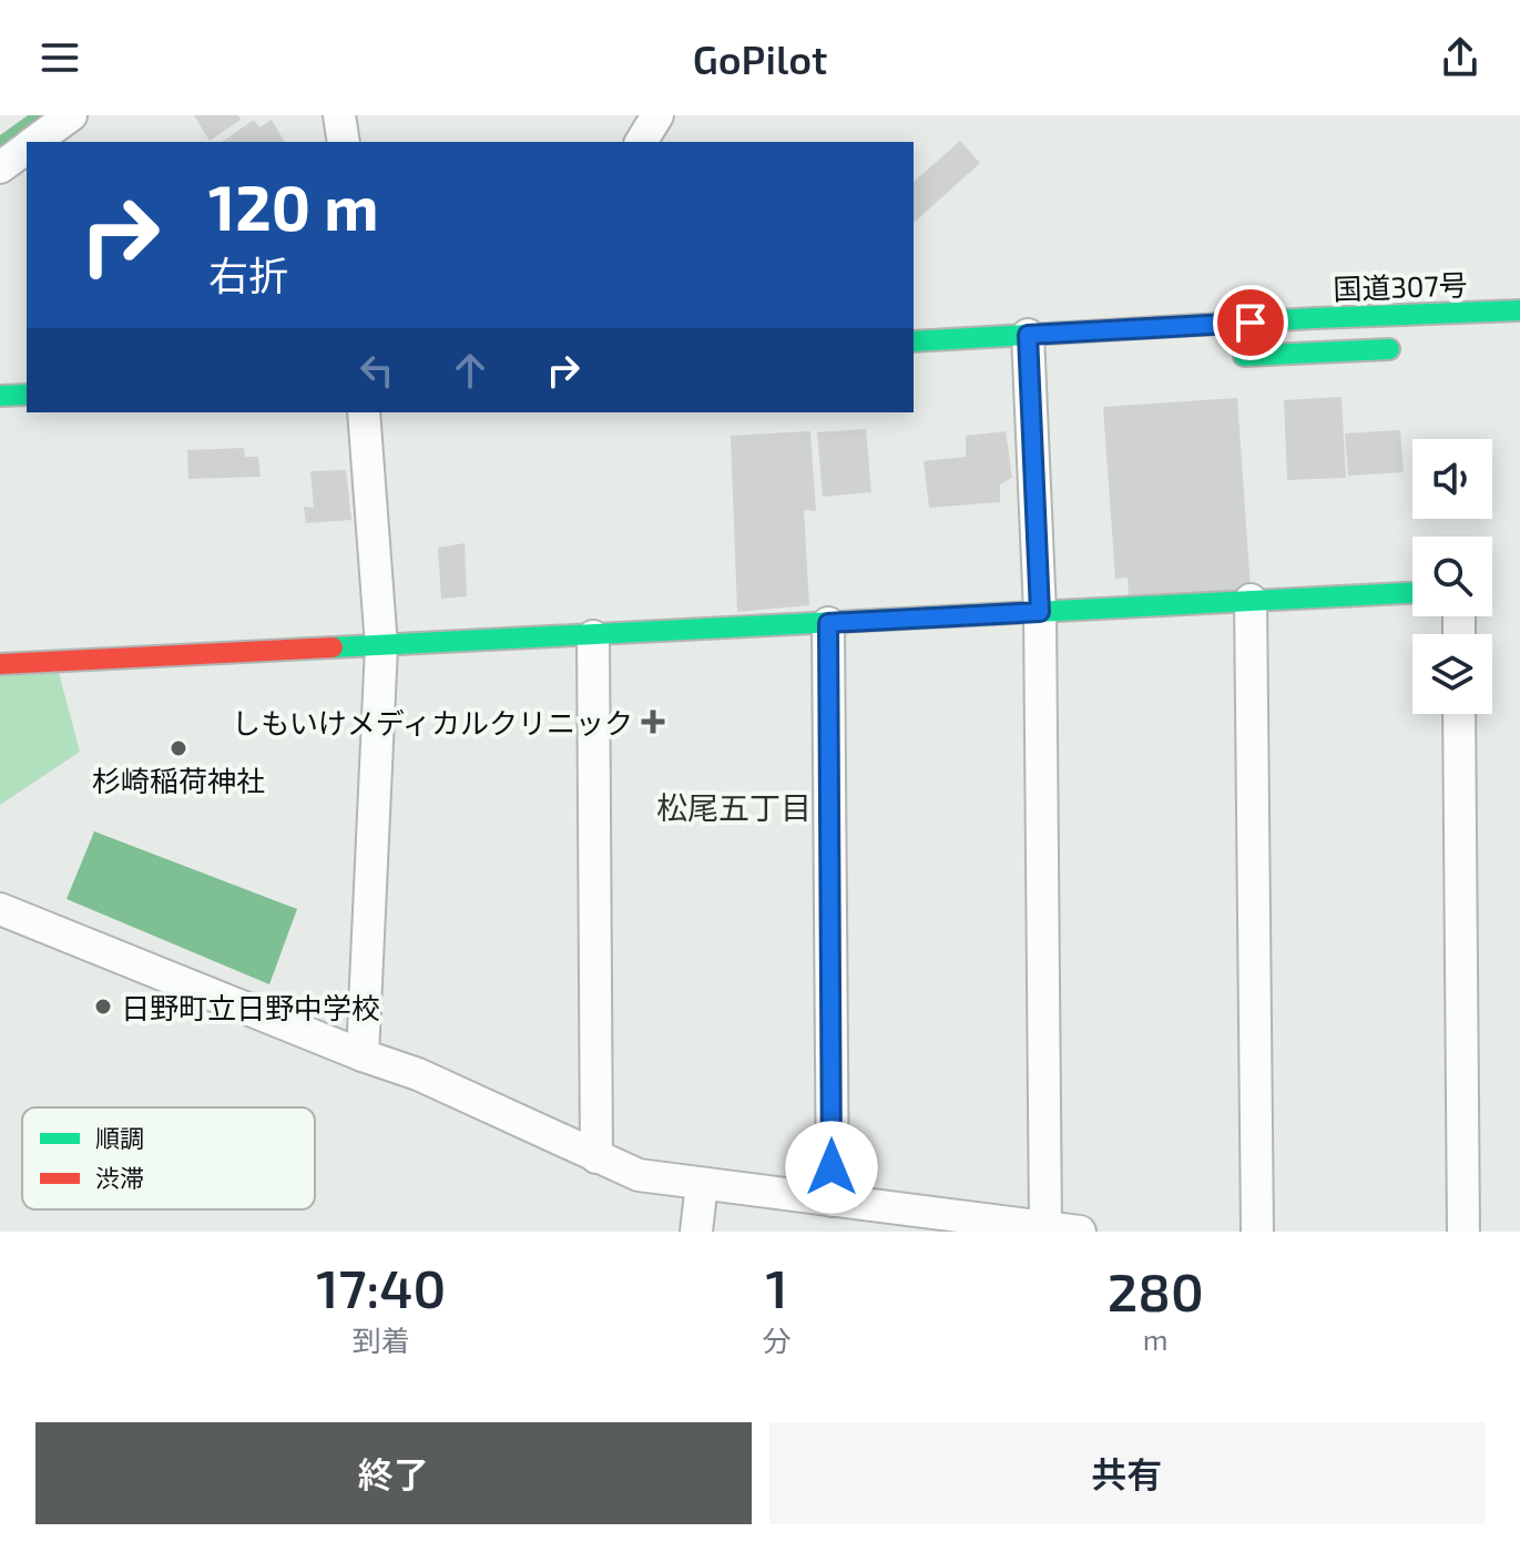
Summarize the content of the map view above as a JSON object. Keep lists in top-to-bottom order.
{
  "streets": {
    "main road": ["国道307号"]
  },
  "districts": ["松尾五丁目"],
  "places": {
    "health": ["しもいけメディカルクリニック"],
    "other": ["杉崎稲荷神社", "日野町立日野中学校"]
  },
  "legend": ["順調", "渋滞"],
  "page": {
    "header": "GoPilot",
    "turn": ["120 m", "右折"],
    "eta": [
      "17:40",
      "到着",
      "1",
      "分",
      "280",
      "m"
    ],
    "buttons": ["終了", "共有"]
  }
}
